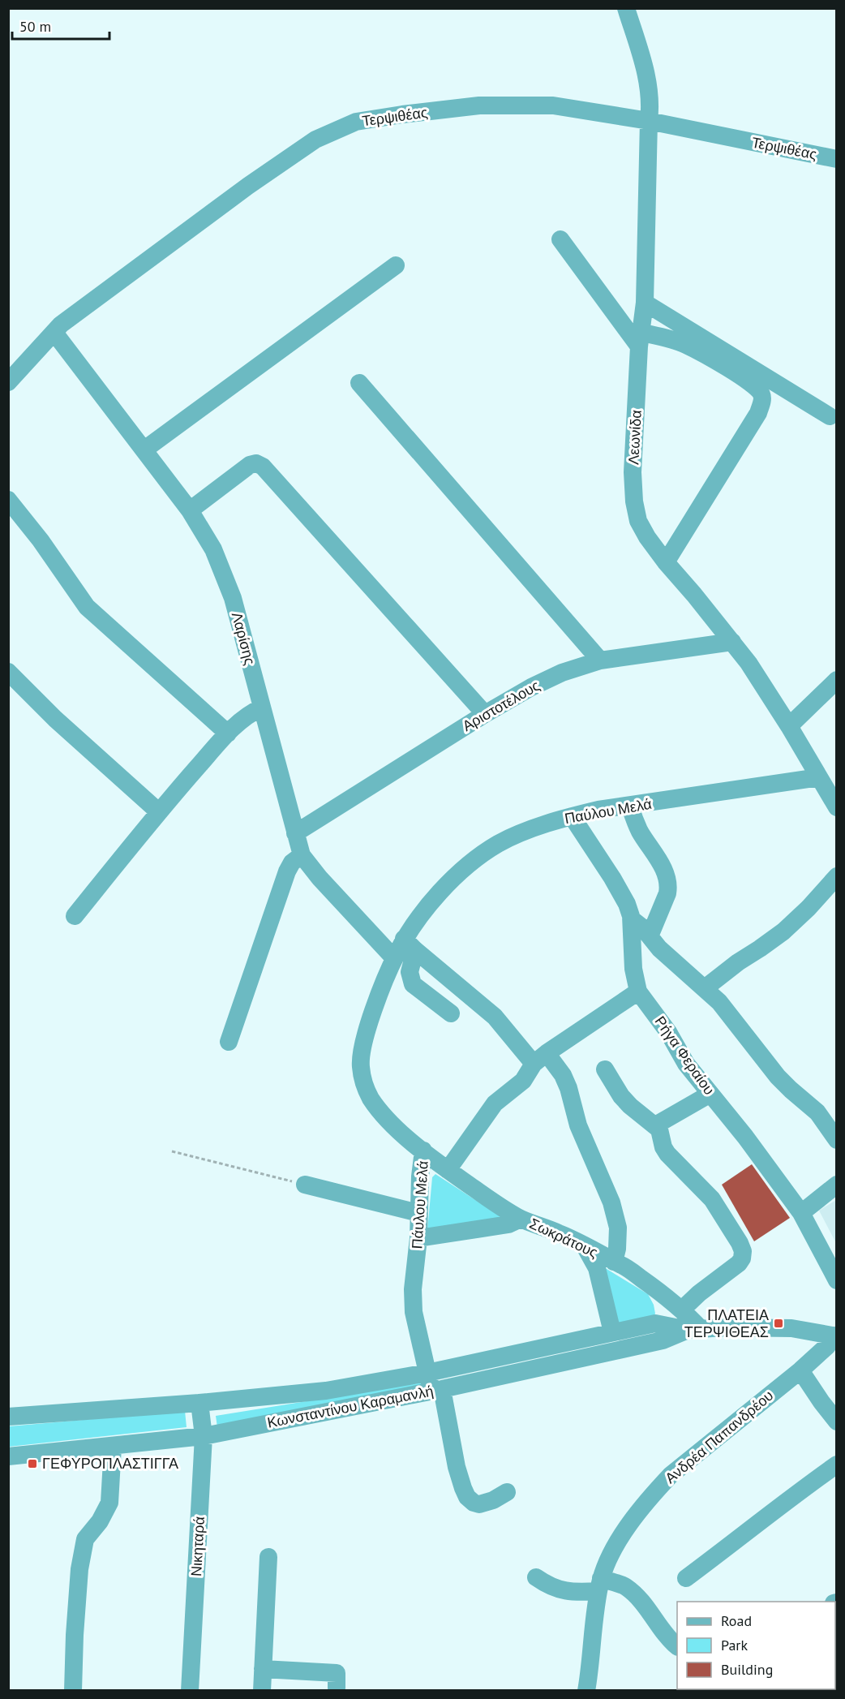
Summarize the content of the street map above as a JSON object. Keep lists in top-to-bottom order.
{
  "streets": {
    "street": [
      "Τερψιθέας",
      "Λεωνίδα",
      "Λαρίσης",
      "Αριστοτέλους",
      "Παύλου Μελά",
      "Ρήγα Φεραίου",
      "Πάυλου Μελά",
      "Σωκράτους",
      "Κωνσταντίνου Καραμανλή",
      "Ανδρέα Παπανδρέου",
      "Νικηταρά"
    ]
  },
  "crossings": [
    ["Τερψιθέας", "Λεωνίδα"],
    ["Τερψιθέας", "Λαρίσης"],
    ["Λεωνίδα", "Αριστοτέλους"],
    ["Λεωνίδα", "Παύλου Μελά"],
    ["Λαρίσης", "Αριστοτέλους"],
    ["Λαρίσης", "Παύλου Μελά"],
    ["Λαρίσης", "Πάυλου Μελά"],
    ["Παύλου Μελά", "Ρήγα Φεραίου"],
    ["Παύλου Μελά", "Πάυλου Μελά"],
    ["Πάυλου Μελά", "Σωκράτους"],
    ["Πάυλου Μελά", "Κωνσταντίνου Καραμανλή"],
    ["Σωκράτους", "Κωνσταντίνου Καραμανλή"],
    ["Κωνσταντίνου Καραμανλή", "Ανδρέα Παπανδρέου"],
    ["Κωνσταντίνου Καραμανλή", "Νικηταρά"]
  ],
  "places": {
    "transit": ["ΠΛΑΤΕΙΑ ΤΕΡΨΙΘΕΑΣ", "ΓΕΦΥΡΟΠΛΑΣΤΙΓΓΑ"]
  },
  "legend": ["Road", "Park", "Building"],
  "scale_bar": "50 m"
}
